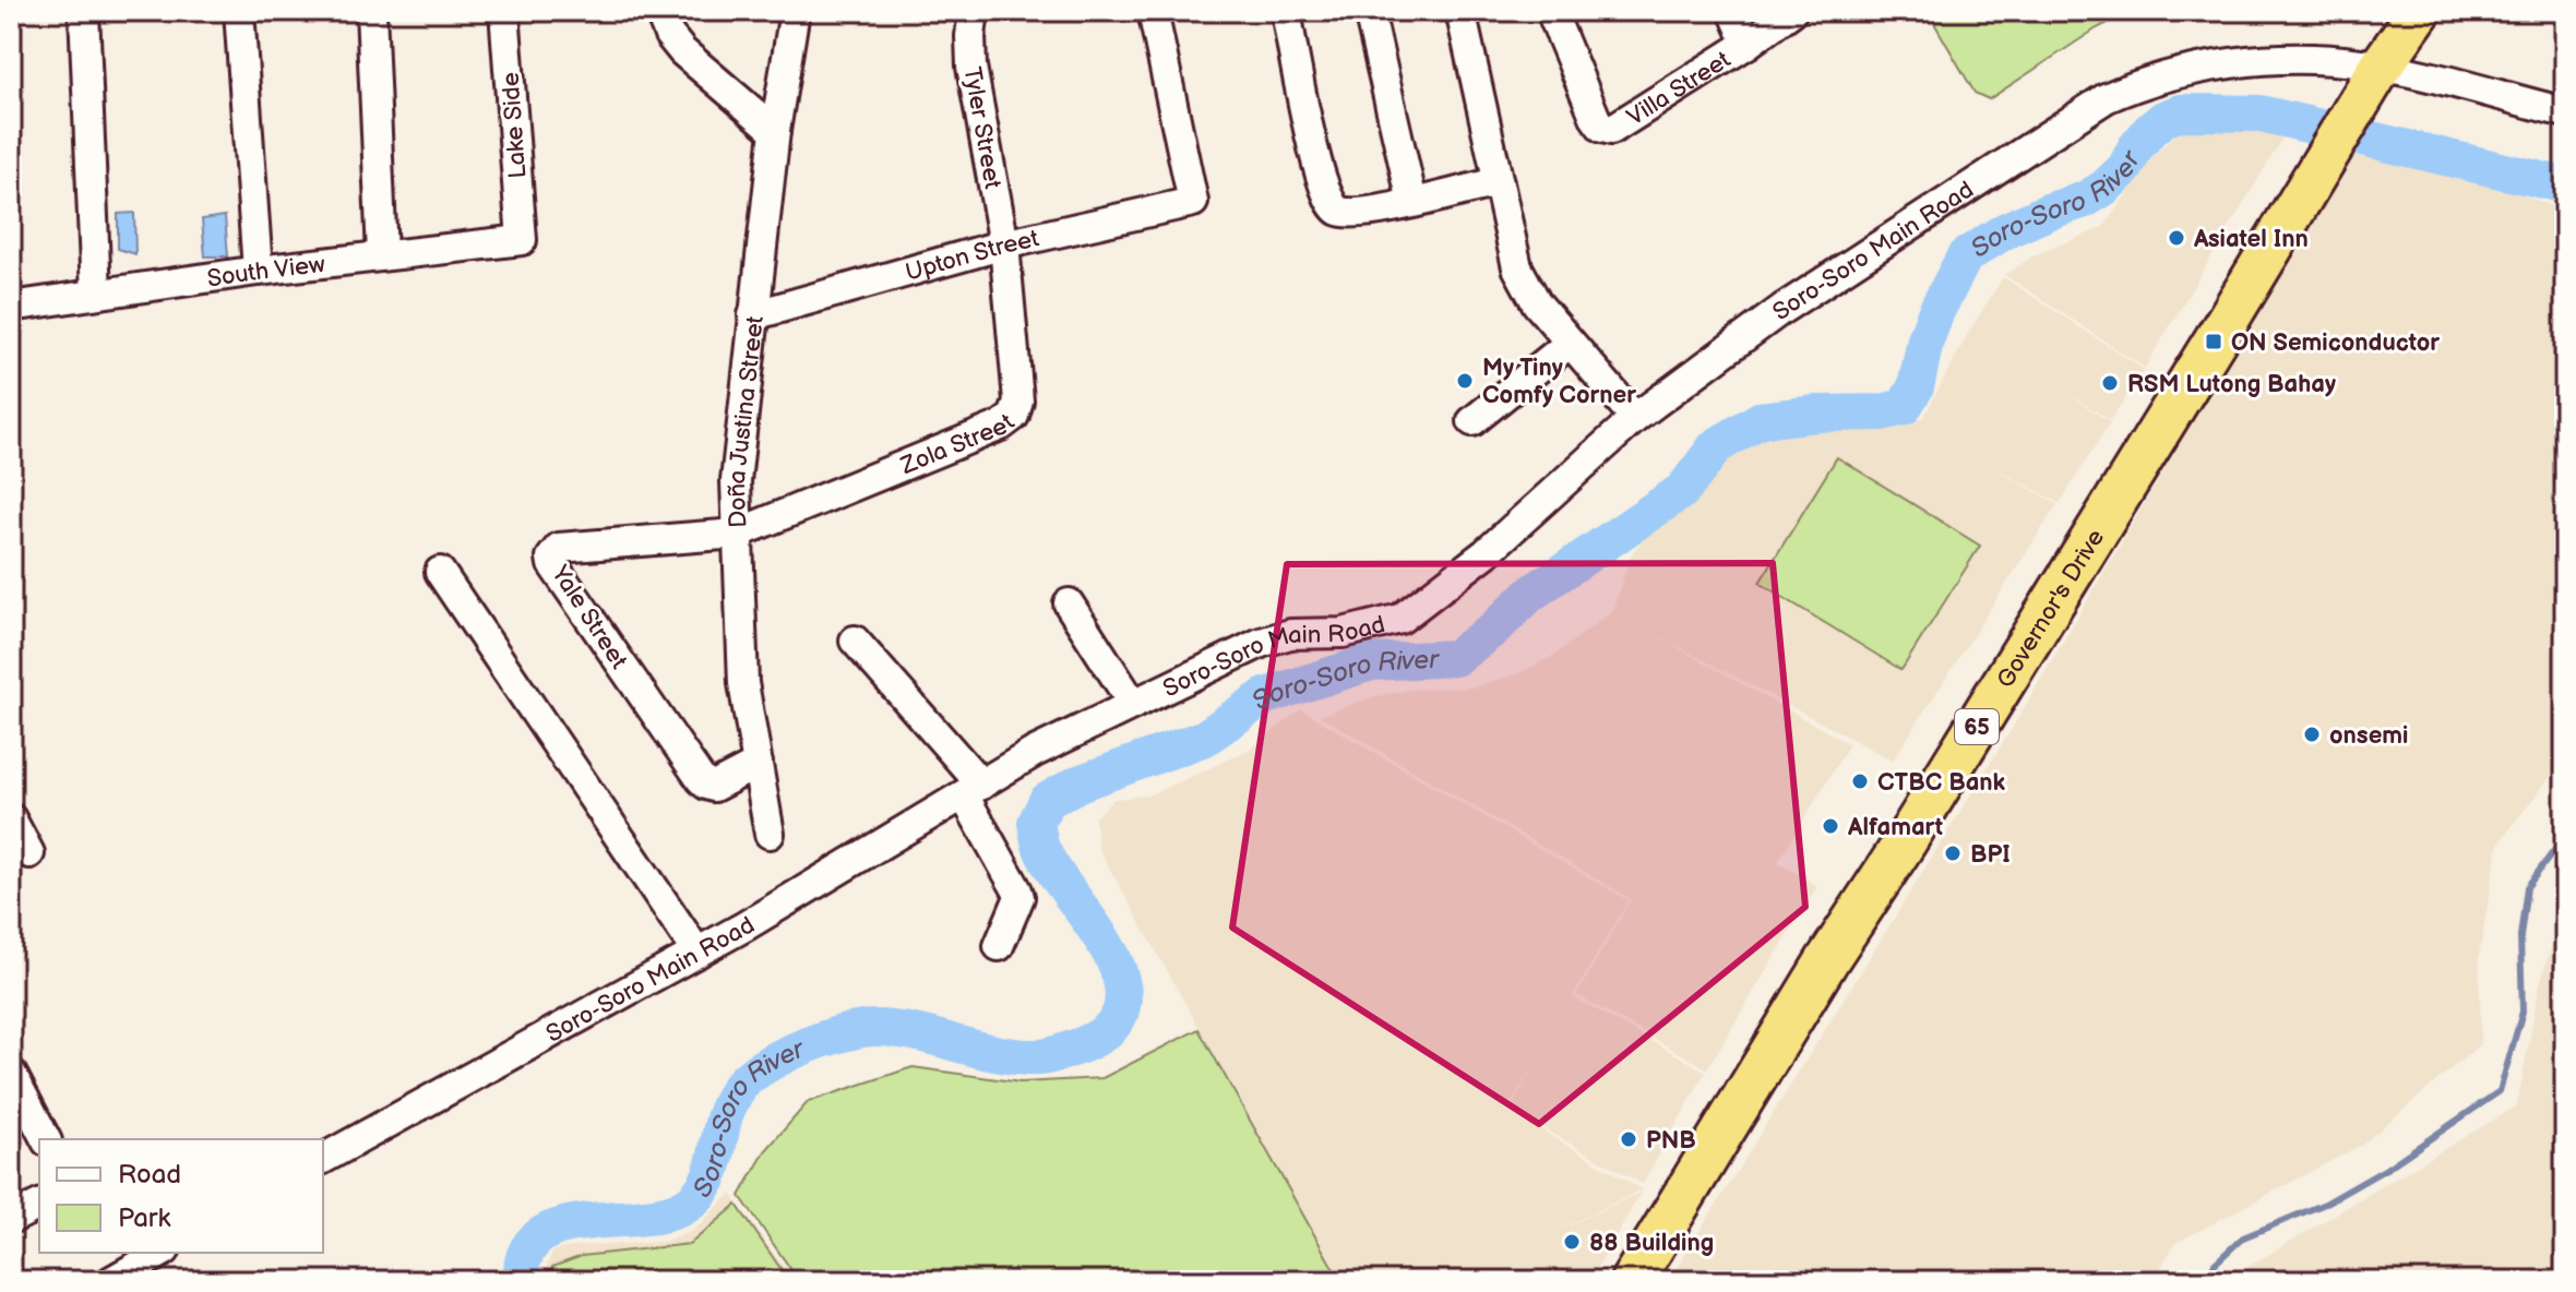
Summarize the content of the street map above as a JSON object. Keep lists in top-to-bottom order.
{
  "streets": {
    "highway": ["Governor's Drive", "65"],
    "street": [
      "Villa Street",
      "Lake Side",
      "Tyler Street",
      "Soro-Soro Main Road",
      "Upton Street",
      "South View",
      "Doña Justina Street",
      "Zola Street",
      "Yale Street"
    ]
  },
  "crossings": [
    ["Lake Side", "South View"],
    ["Tyler Street", "Upton Street"],
    ["Tyler Street", "Zola Street"],
    ["Soro-Soro Main Road", "Governor's Drive"],
    ["Soro-Soro Main Road", "65"],
    ["Upton Street", "Doña Justina Street"],
    ["Upton Street", "Zola Street"],
    ["Doña Justina Street", "Zola Street"],
    ["Doña Justina Street", "Yale Street"],
    ["Zola Street", "Yale Street"],
    ["Governor's Drive", "65"]
  ],
  "water": ["Soro-Soro River"],
  "places": {
    "other": [
      "Asiatel Inn",
      "My Tiny Comfy Corner",
      "RSM Lutong Bahay",
      "onsemi",
      "CTBC Bank",
      "Alfamart",
      "BPI",
      "PNB",
      "88 Building"
    ],
    "transit": ["ON Semiconductor"]
  },
  "legend": ["Road", "Park"]
}
